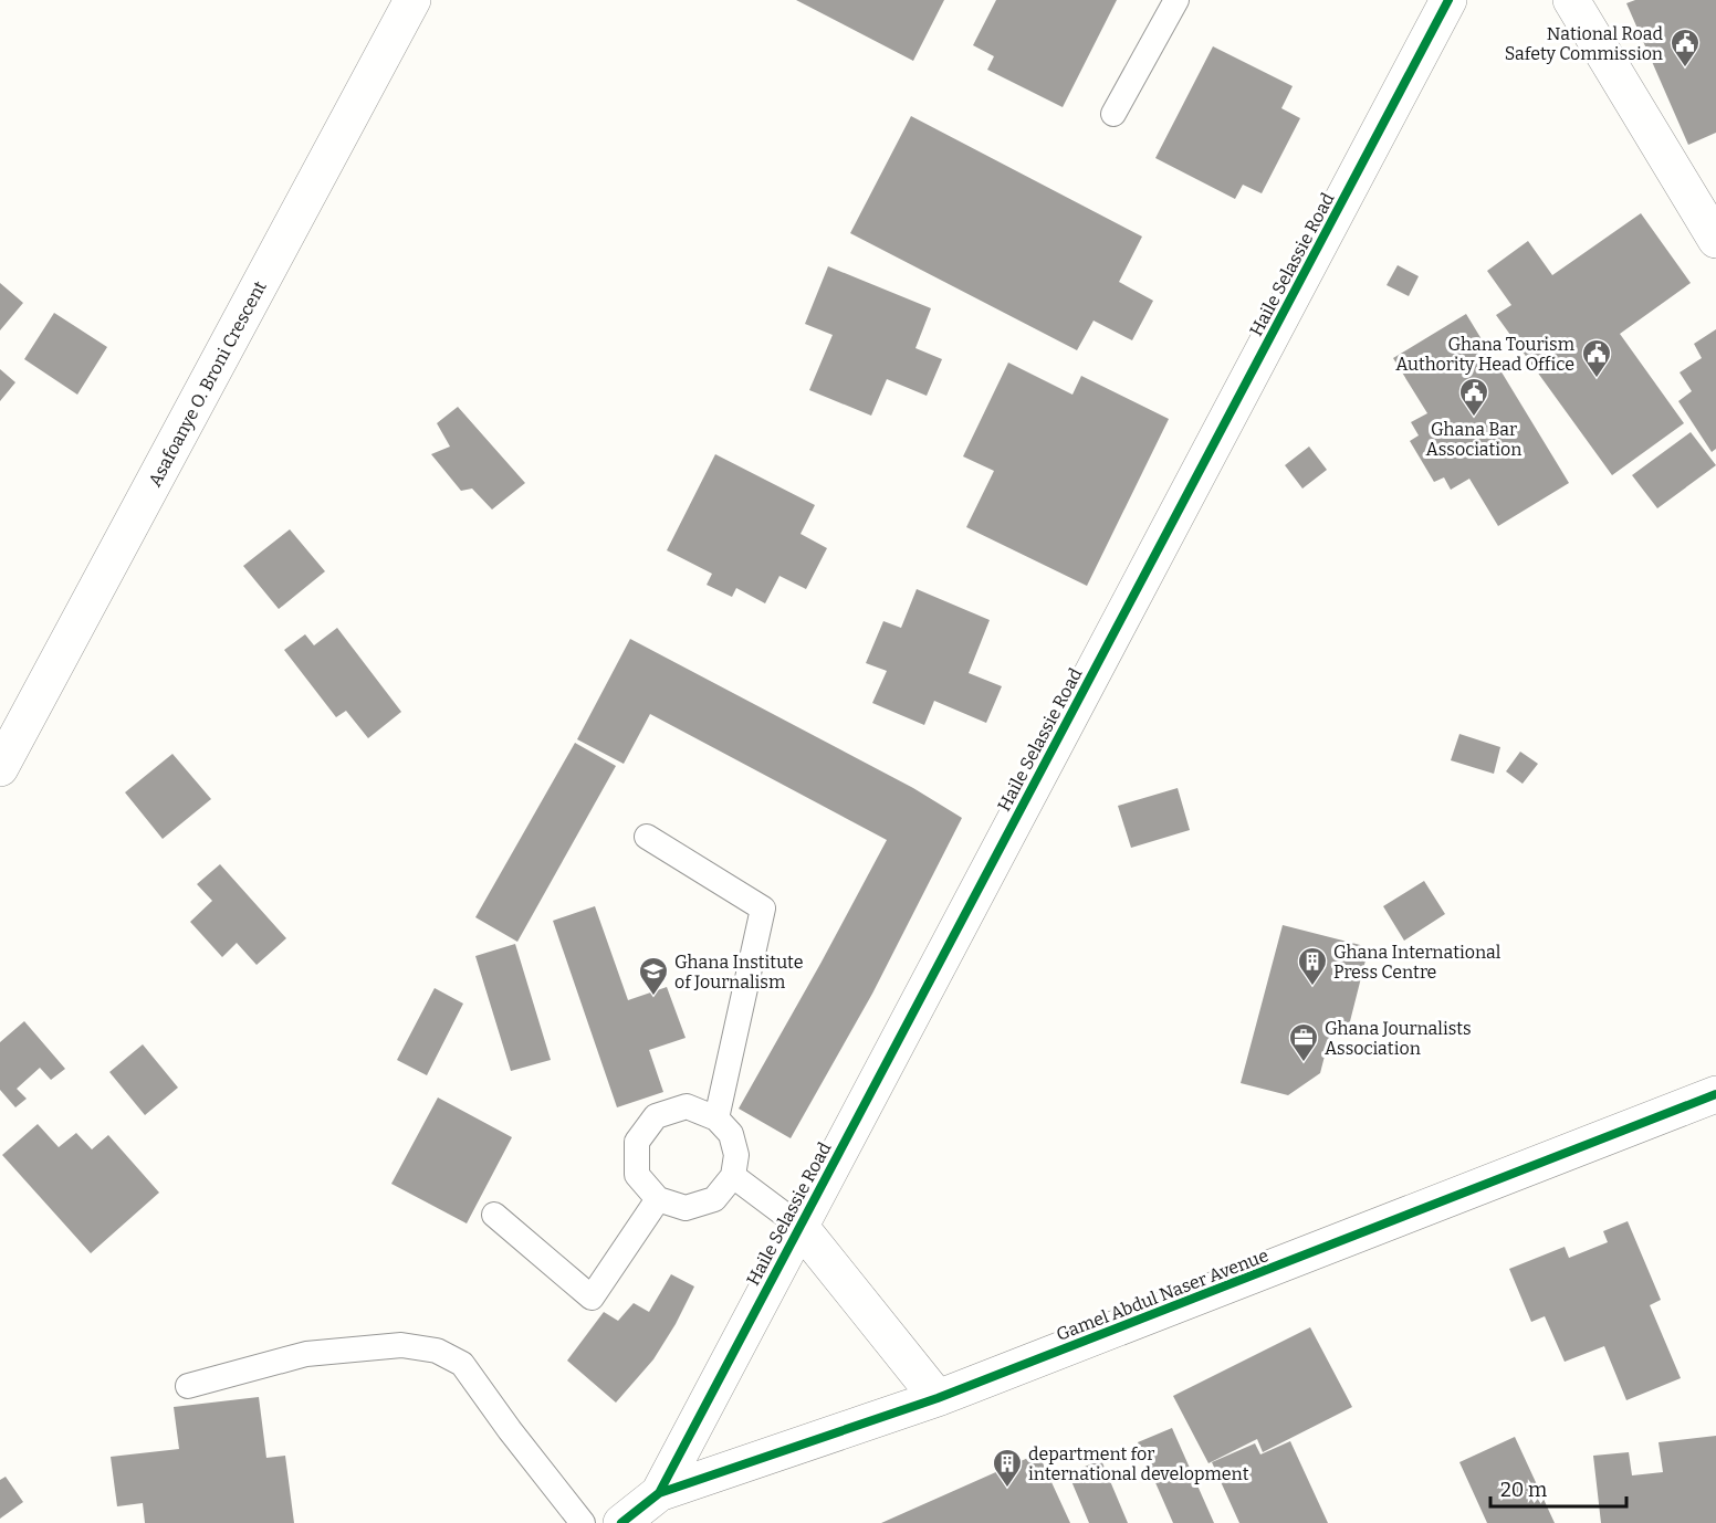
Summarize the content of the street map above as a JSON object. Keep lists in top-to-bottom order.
{
  "streets": {
    "street": ["Haile Selassie Road", "Asafoanye O. Broni Crescent", "Gamel Abdul Naser Avenue"]
  },
  "crossings": [
    ["Haile Selassie Road", "Gamel Abdul Naser Avenue"]
  ],
  "places": {
    "public building": ["National Road Safety Commission", "Ghana Tourism Authority Head Office", "Ghana Bar Association"],
    "building": ["Ghana International Press Centre", "department for international development"],
    "school or university": ["Ghana Institute of Journalism"],
    "office": ["Ghana Journalists Association"]
  },
  "scale_bar": "20 m"
}
